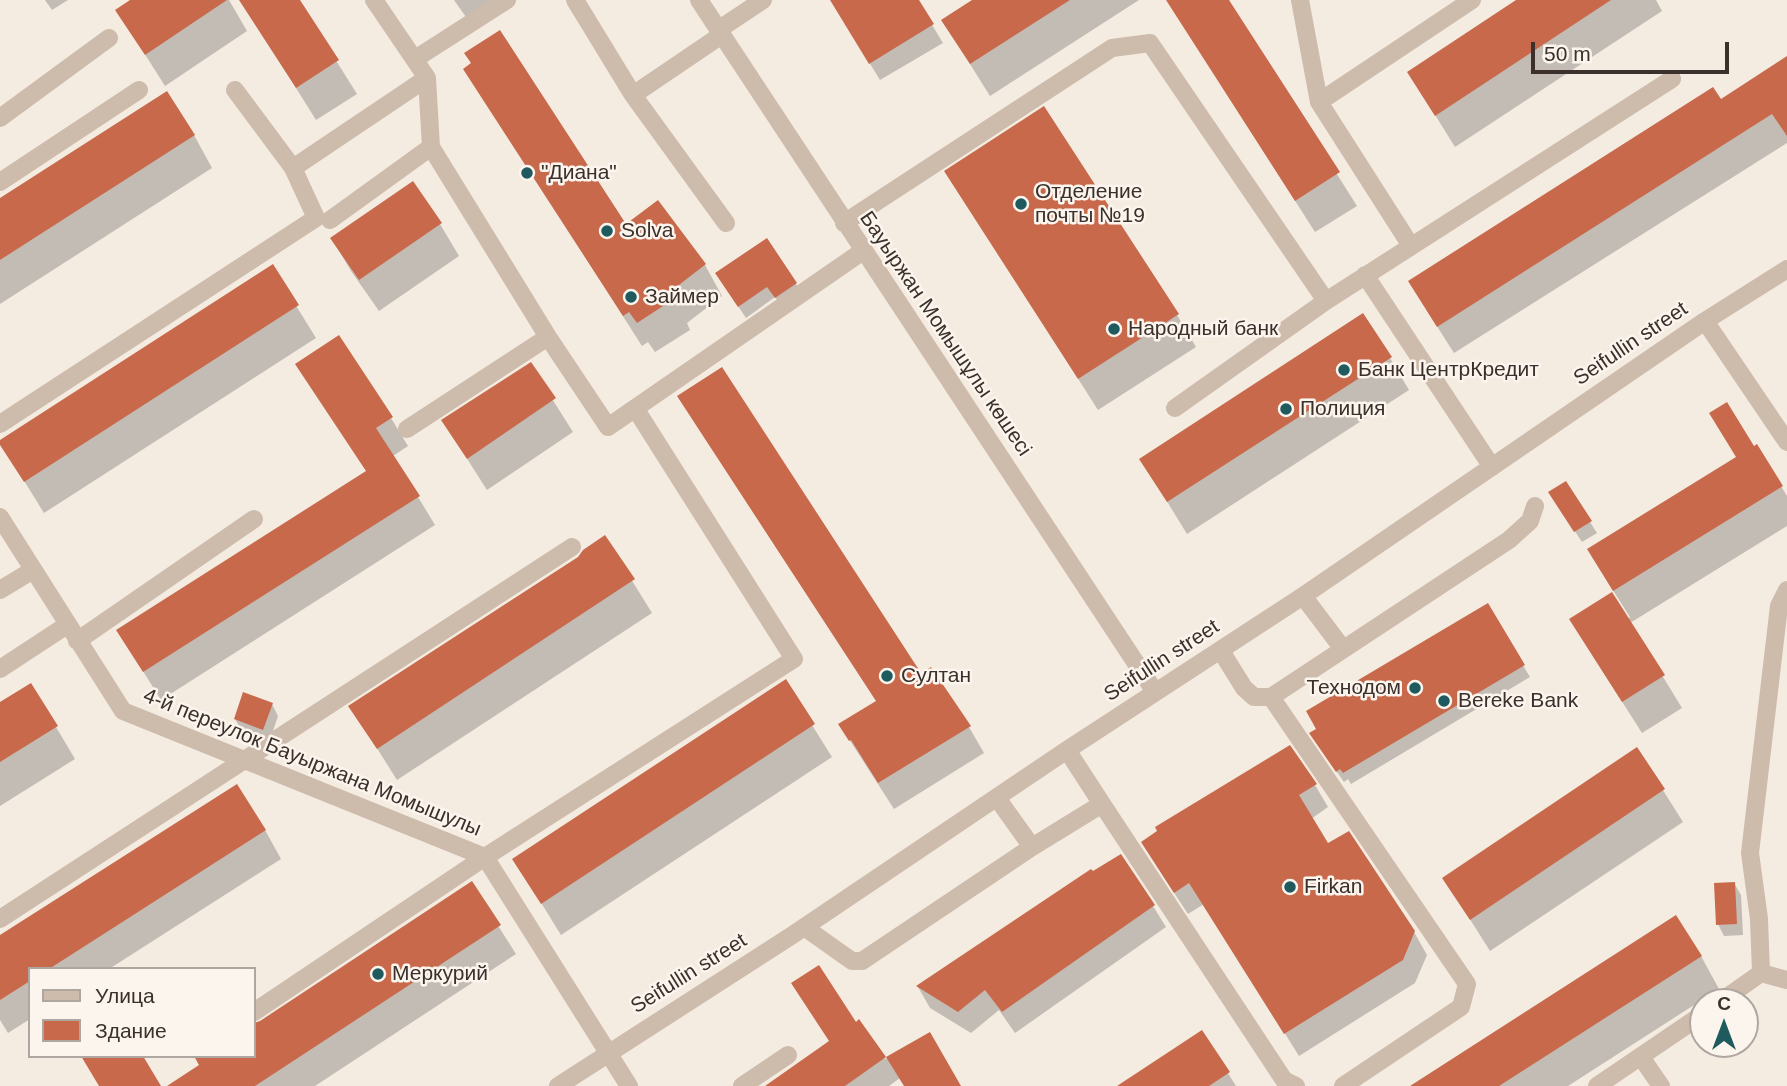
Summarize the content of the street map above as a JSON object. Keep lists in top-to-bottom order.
{
  "streets": {
    "street": ["Бауыржан Момышұлы көшесі", "Seifullin street", "4-й переулок Бауыржана Момышулы"]
  },
  "crossings": [
    ["Бауыржан Момышұлы көшесі", "Seifullin street"],
    ["Seifullin street", "4-й переулок Бауыржана Момышулы"]
  ],
  "places": [
    "\"Диана\"",
    "Отделение почты №19",
    "Solva",
    "Займер",
    "Народный банк",
    "Банк ЦентрКредит",
    "Полиция",
    "Султан",
    "Технодом",
    "Bereke Bank",
    "Firkan",
    "Меркурий"
  ],
  "legend": ["Улица", "Здание"],
  "scale_bar": "50 m",
  "north": "top"
}
